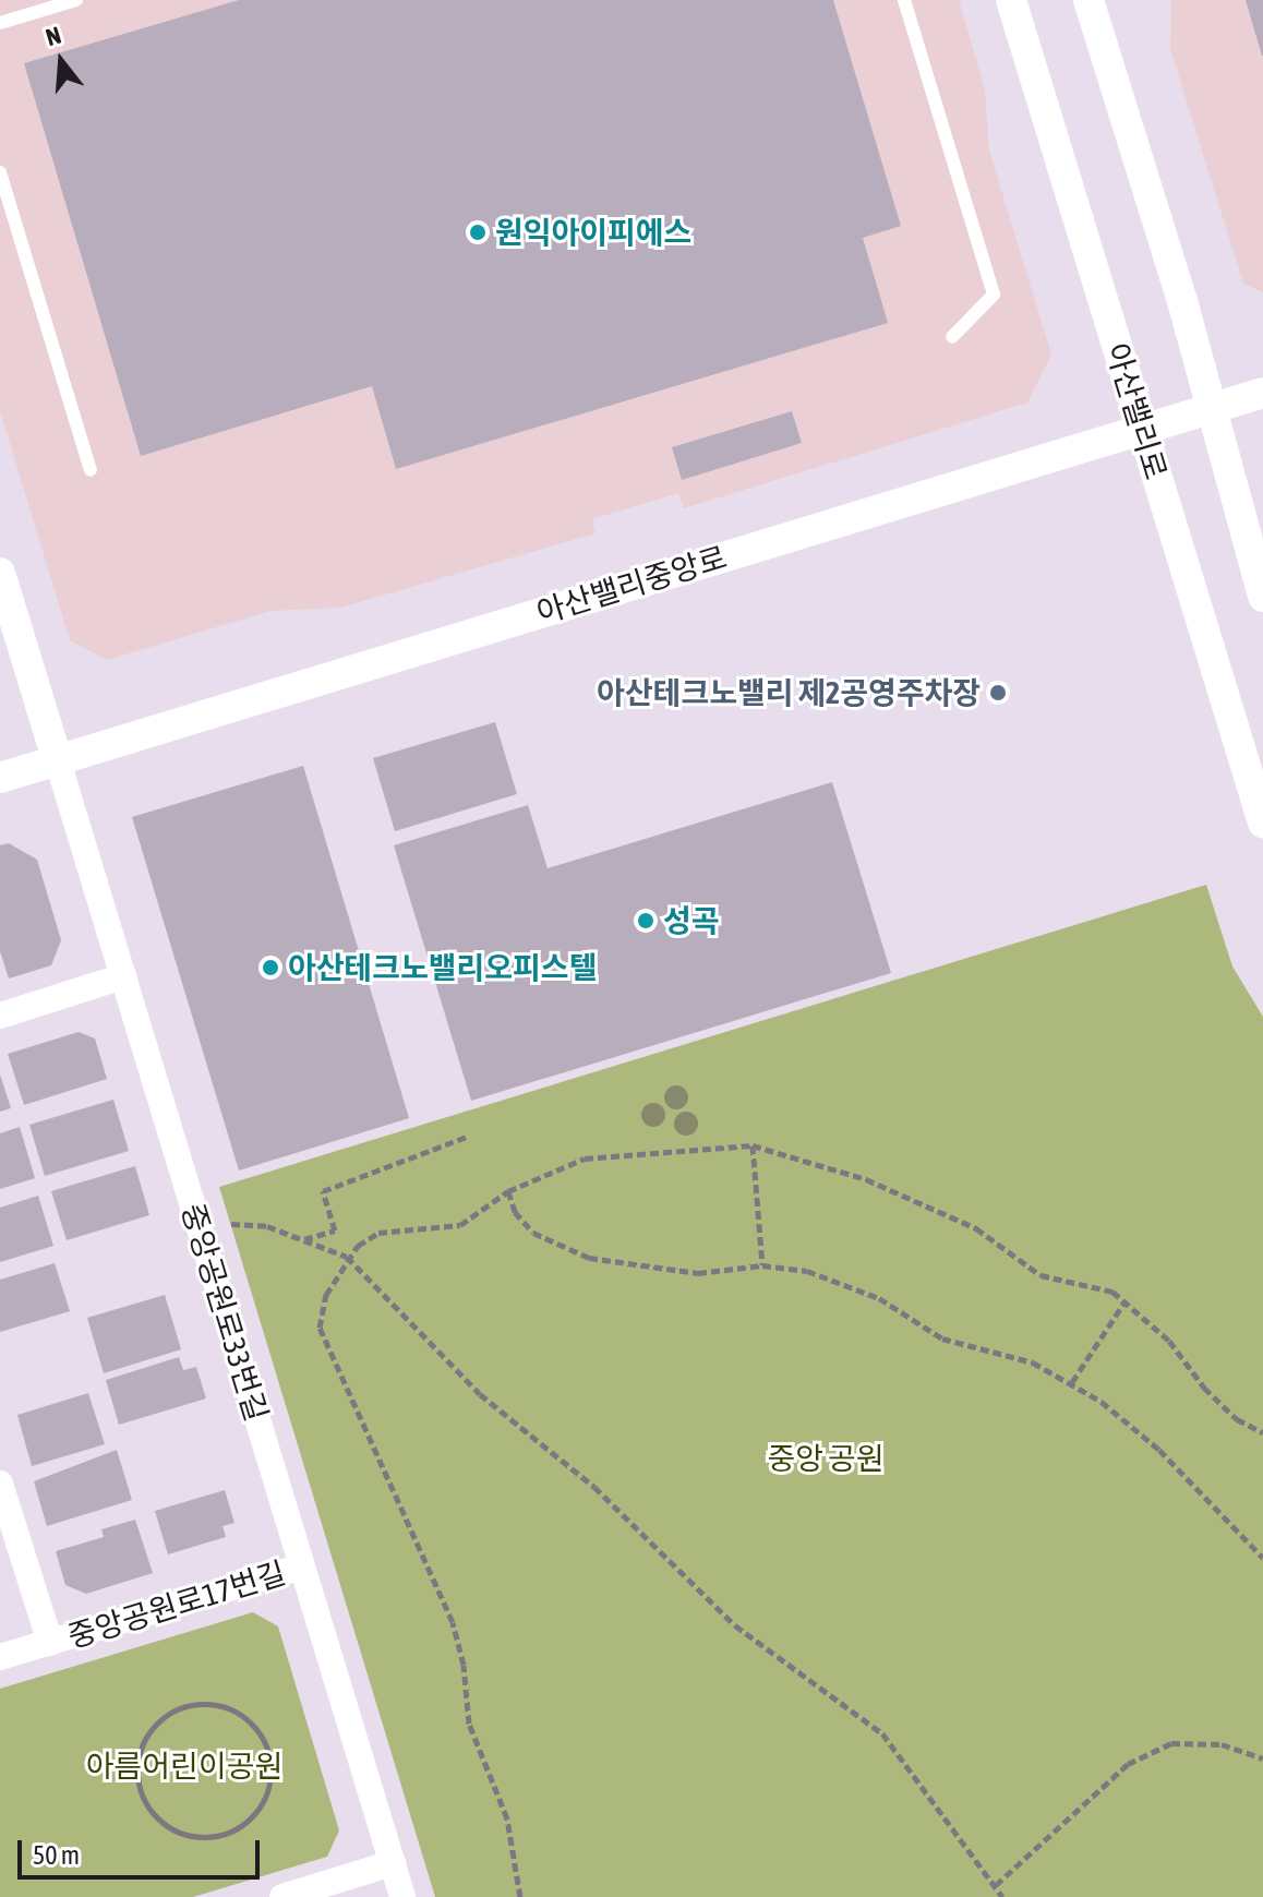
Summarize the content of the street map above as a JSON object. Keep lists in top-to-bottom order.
{
  "streets": {
    "street": [
      "아산밸리로",
      "아산밸리중앙로",
      "중앙공원로33번길",
      "중앙공원로17번길"
    ]
  },
  "crossings": [
    ["아산밸리로", "아산밸리중앙로"],
    ["아산밸리중앙로", "중앙공원로33번길"],
    ["중앙공원로33번길", "중앙공원로17번길"]
  ],
  "parks": ["중앙 공원", "아름어린이공원"],
  "places": [
    "원익아이피에스",
    "아산테크노밸리 제2공영주차장",
    "성곡",
    "아산테크노밸리오피스텔"
  ],
  "scale_bar": "50 m",
  "north": "top"
}
